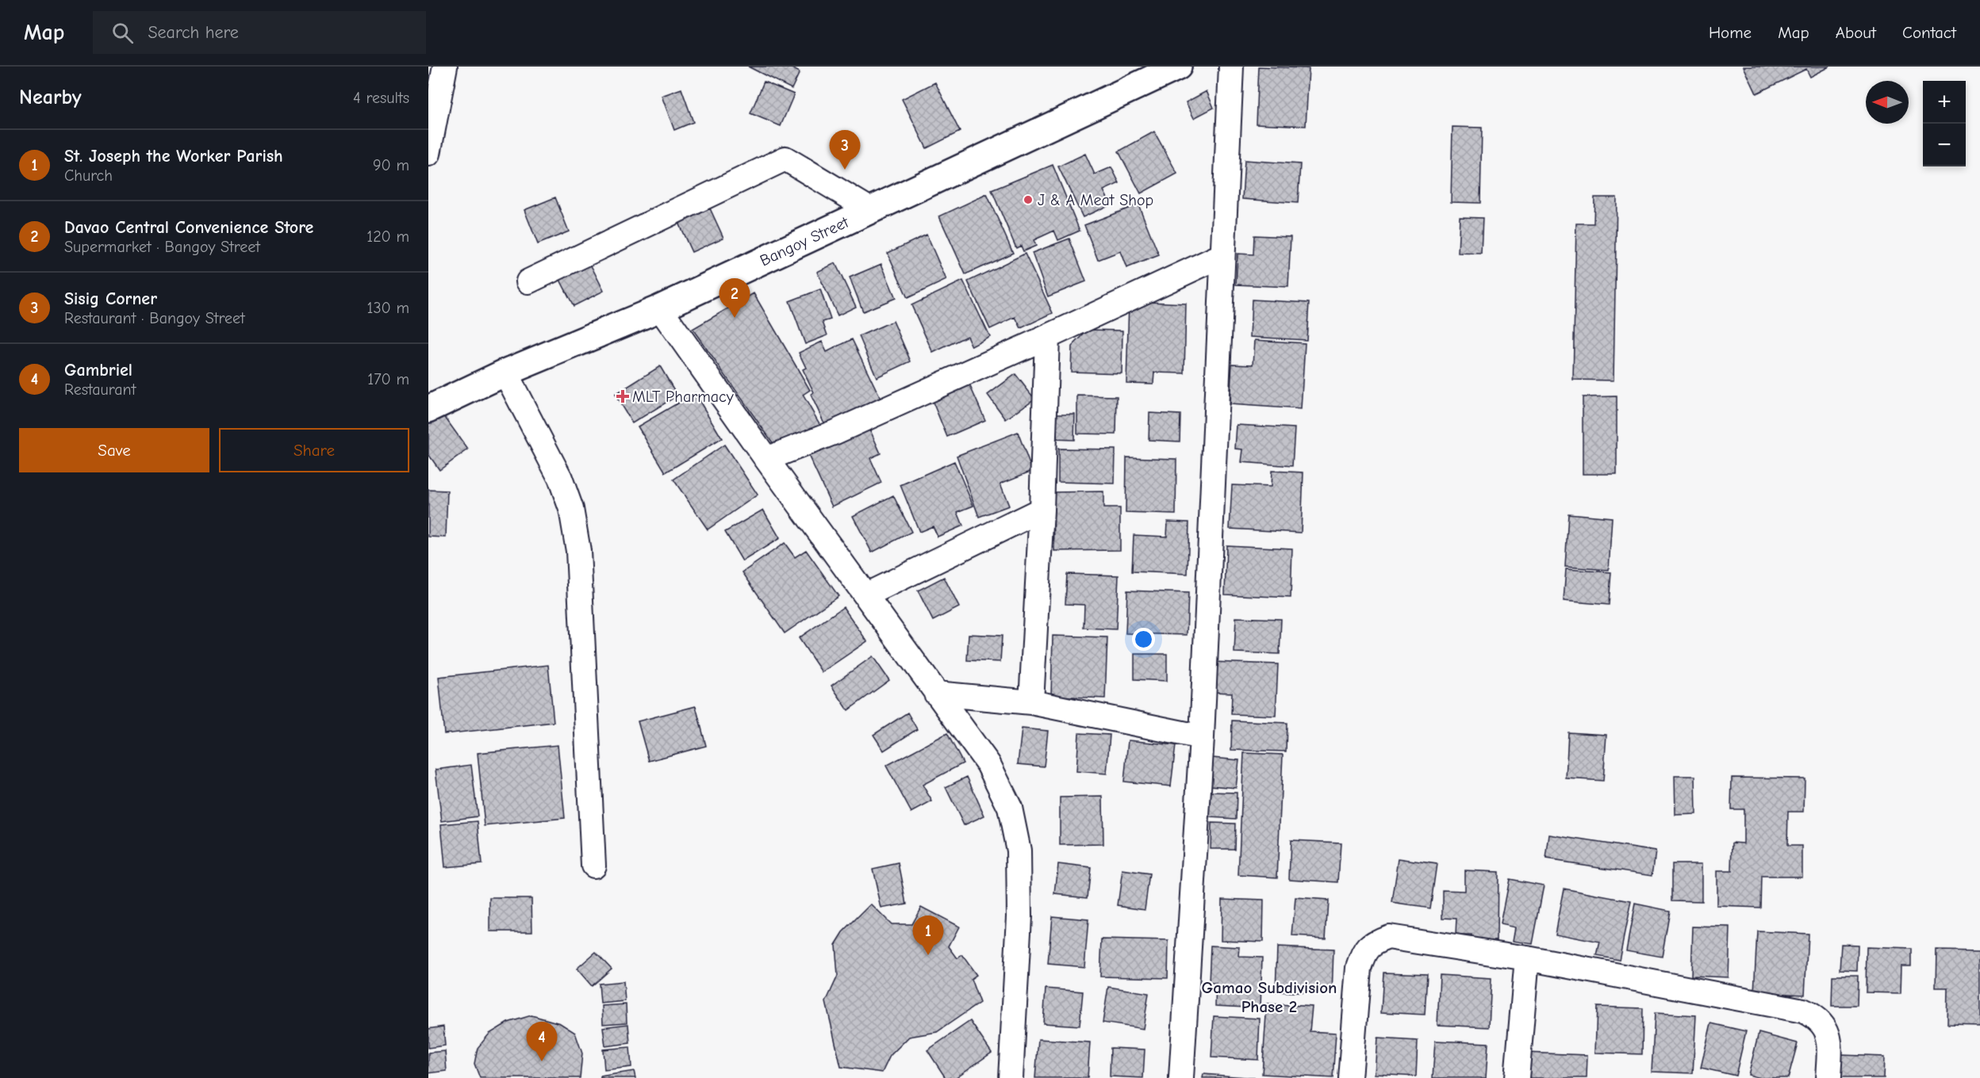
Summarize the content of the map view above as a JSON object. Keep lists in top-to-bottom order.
{
  "streets": {
    "street": ["Bangoy Street"]
  },
  "districts": ["Gamao Subdivision Phase 2"],
  "places": {
    "other": ["J & A Meat Shop"],
    "health": ["MLT Pharmacy"]
  },
  "north": "left",
  "page": {
    "header": "Map",
    "search": "Search here",
    "nav": [
      "Home",
      "Map",
      "About",
      "Contact"
    ],
    "heading": ["Nearby", "4 results"],
    "map_buttons": ["+", "−"],
    "list": [
      {
        "mark": "1",
        "name": "St. Joseph the Worker Parish",
        "note": "Church",
        "value": "90 m"
      },
      {
        "mark": "2",
        "name": "Davao Central Convenience Store",
        "note": "Supermarket · Bangoy Street",
        "value": "120 m"
      },
      {
        "mark": "3",
        "name": "Sisig Corner",
        "note": "Restaurant · Bangoy Street",
        "value": "130 m"
      },
      {
        "mark": "4",
        "name": "Gambriel",
        "note": "Restaurant",
        "value": "170 m"
      }
    ],
    "pins": [
      "3",
      "2",
      "1",
      "4"
    ],
    "buttons": ["Save", "Share"]
  }
}
